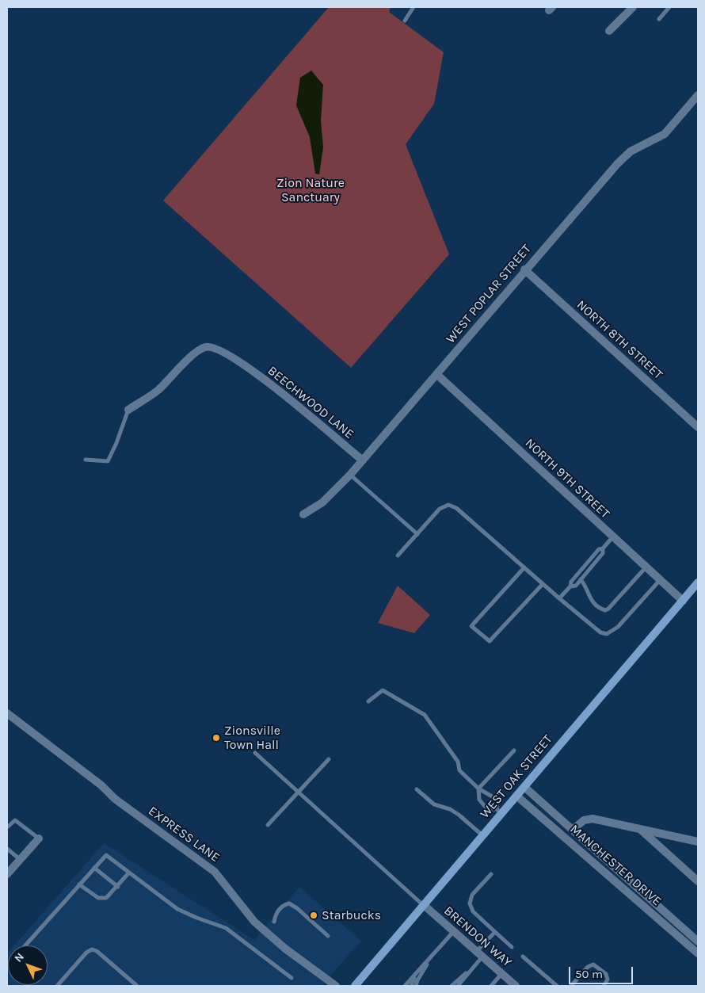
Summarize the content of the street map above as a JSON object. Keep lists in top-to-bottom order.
{
  "streets": {
    "main road": ["WEST OAK STREET"],
    "street": [
      "WEST POPLAR STREET",
      "NORTH 8TH STREET",
      "BEECHWOOD LANE",
      "NORTH 9TH STREET",
      "EXPRESS LANE",
      "MANCHESTER DRIVE",
      "BRENDON WAY"
    ]
  },
  "crossings": [
    ["WEST POPLAR STREET", "NORTH 8TH STREET"],
    ["WEST POPLAR STREET", "BEECHWOOD LANE"],
    ["WEST POPLAR STREET", "NORTH 9TH STREET"],
    ["NORTH 9TH STREET", "WEST OAK STREET"],
    ["WEST OAK STREET", "MANCHESTER DRIVE"],
    ["WEST OAK STREET", "BRENDON WAY"]
  ],
  "parks": ["Zion Nature Sanctuary"],
  "places": ["Zionsville Town Hall", "Starbucks"],
  "scale_bar": "50 m",
  "north": "top left"
}
